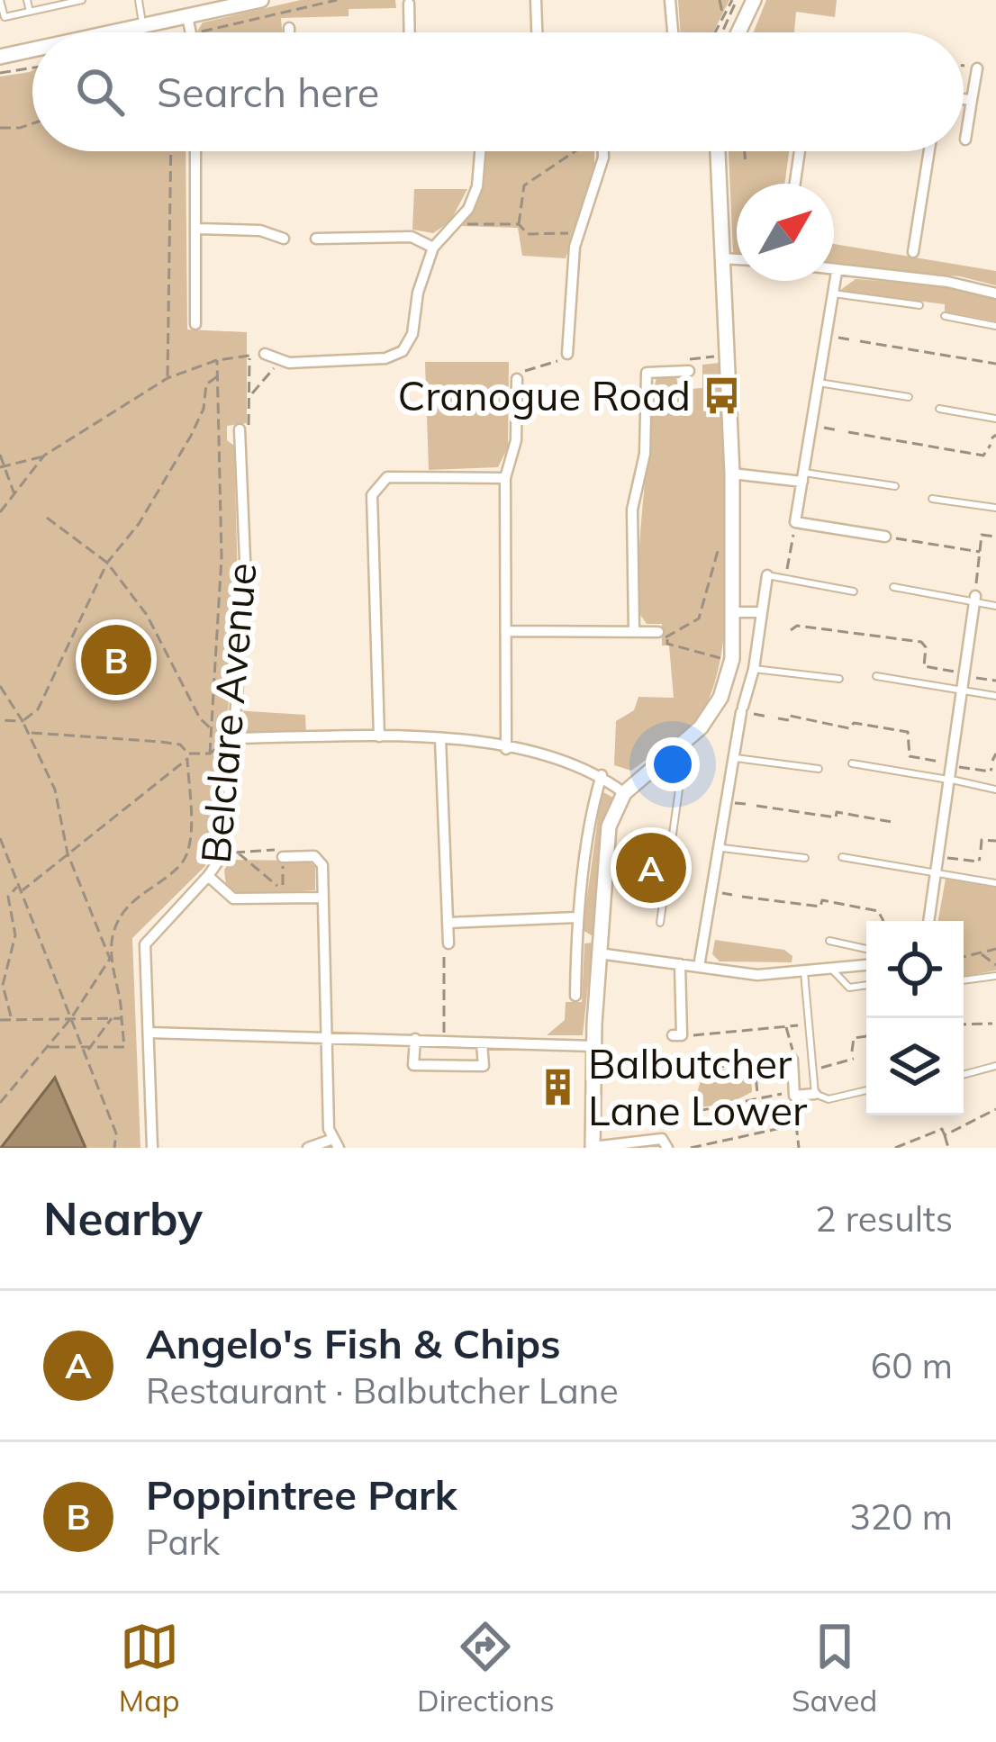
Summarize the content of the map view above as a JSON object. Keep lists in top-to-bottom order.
{
  "streets": {
    "street": ["Belclare Avenue"]
  },
  "places": {
    "bus stop": ["Cranogue Road"],
    "building": ["Balbutcher Lane Lower"]
  },
  "north": "top right",
  "page": {
    "search": "Search here",
    "pins": ["B", "A"],
    "heading": ["Nearby", "2 results"],
    "list": [
      {
        "mark": "A",
        "name": "Angelo's Fish & Chips",
        "note": "Restaurant · Balbutcher Lane",
        "value": "60 m"
      },
      {
        "mark": "B",
        "name": "Poppintree Park",
        "note": "Park",
        "value": "320 m"
      }
    ],
    "nav": ["Map", "Directions", "Saved"]
  }
}
